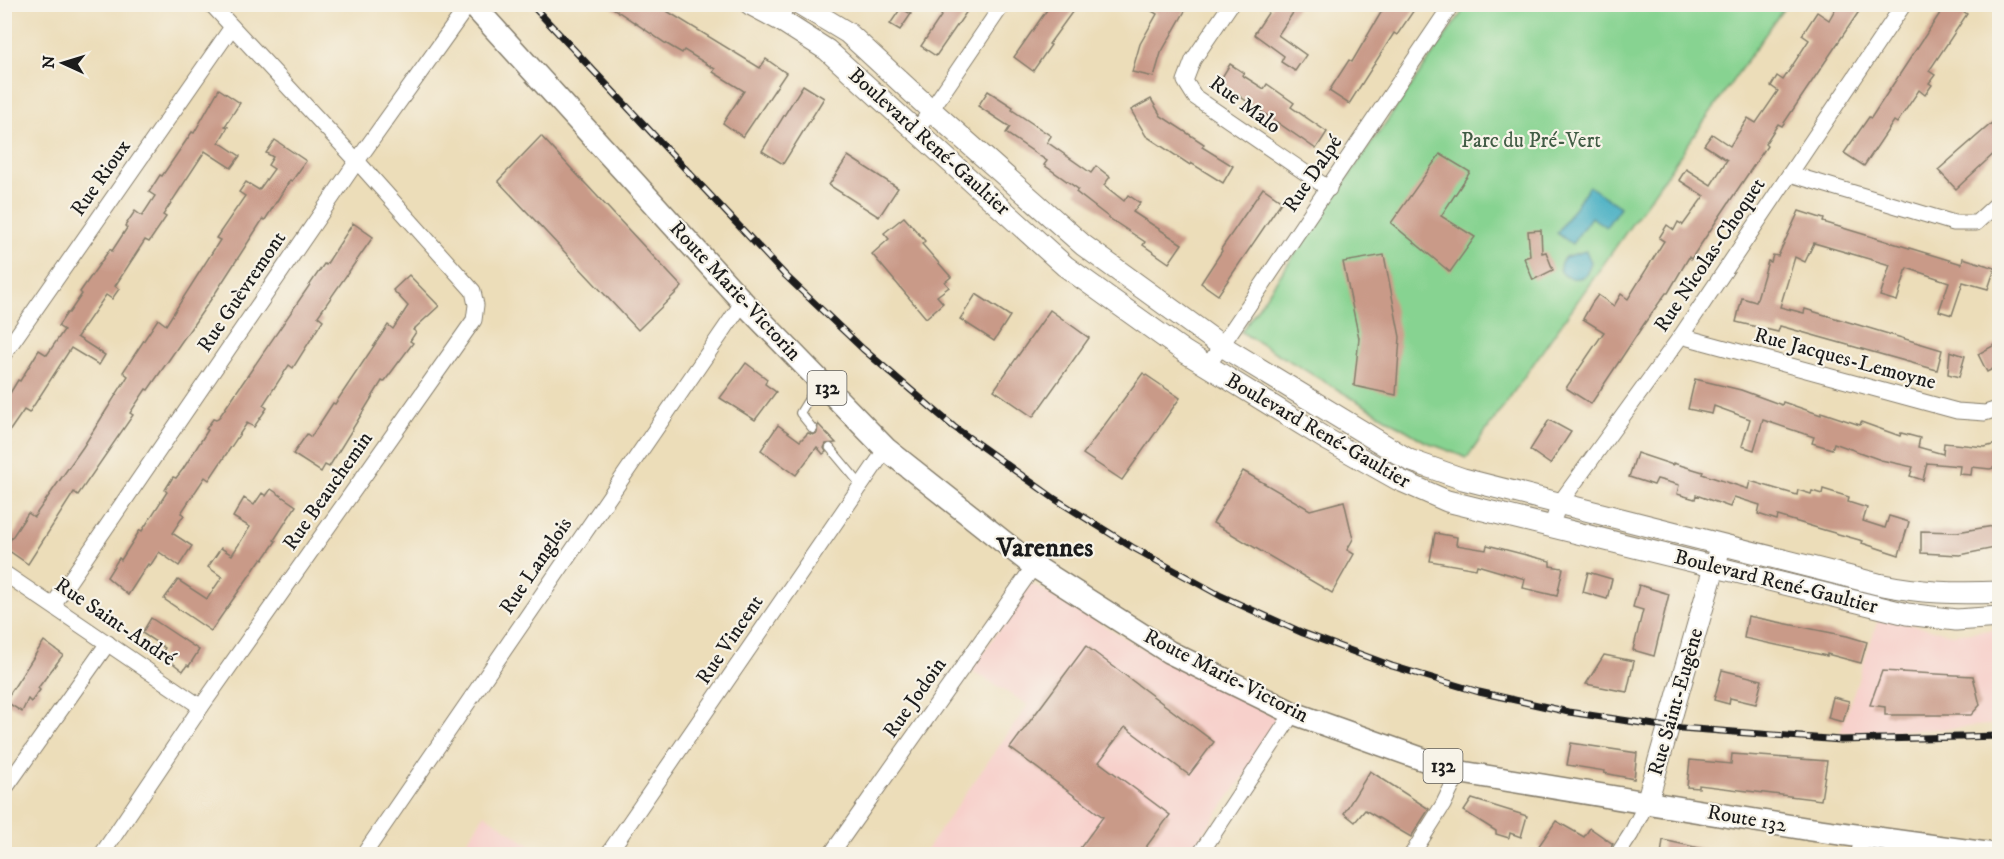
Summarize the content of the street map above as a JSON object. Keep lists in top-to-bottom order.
{
  "streets": {
    "main road": ["Route Marie-Victorin", "132", "Route 132"],
    "street": [
      "Rue Malo",
      "Boulevard René-Gaultier",
      "Rue Dalpé",
      "Rue Rioux",
      "Rue Nicolas-Choquet",
      "Rue Guèvremont",
      "Rue Jacques-Lemoyne",
      "Rue Beauchemin",
      "Rue Langlois",
      "Rue Saint-André",
      "Rue Vincent",
      "Rue Jodoin",
      "Rue Saint-Eugène"
    ]
  },
  "crossings": [
    ["Rue Malo", "Rue Dalpé"],
    ["Boulevard René-Gaultier", "Rue Dalpé"],
    ["Boulevard René-Gaultier", "Rue Nicolas-Choquet"],
    ["Boulevard René-Gaultier", "Rue Saint-Eugène"],
    ["Rue Rioux", "Rue Beauchemin"],
    ["Rue Nicolas-Choquet", "Rue Jacques-Lemoyne"],
    ["Route Marie-Victorin", "Rue Guèvremont"],
    ["Route Marie-Victorin", "Rue Langlois"],
    ["Route Marie-Victorin", "Rue Vincent"],
    ["Route Marie-Victorin", "Rue Jodoin"],
    ["Route Marie-Victorin", "Rue Saint-Eugène"],
    ["Route Marie-Victorin", "Route 132"],
    ["Rue Guèvremont", "Rue Beauchemin"],
    ["Rue Guèvremont", "Rue Saint-André"],
    ["Rue Beauchemin", "Rue Saint-André"],
    ["Rue Saint-Eugène", "Route 132"]
  ],
  "districts": ["Varennes"],
  "parks": ["Parc du Pré-Vert"],
  "north": "left"
}
